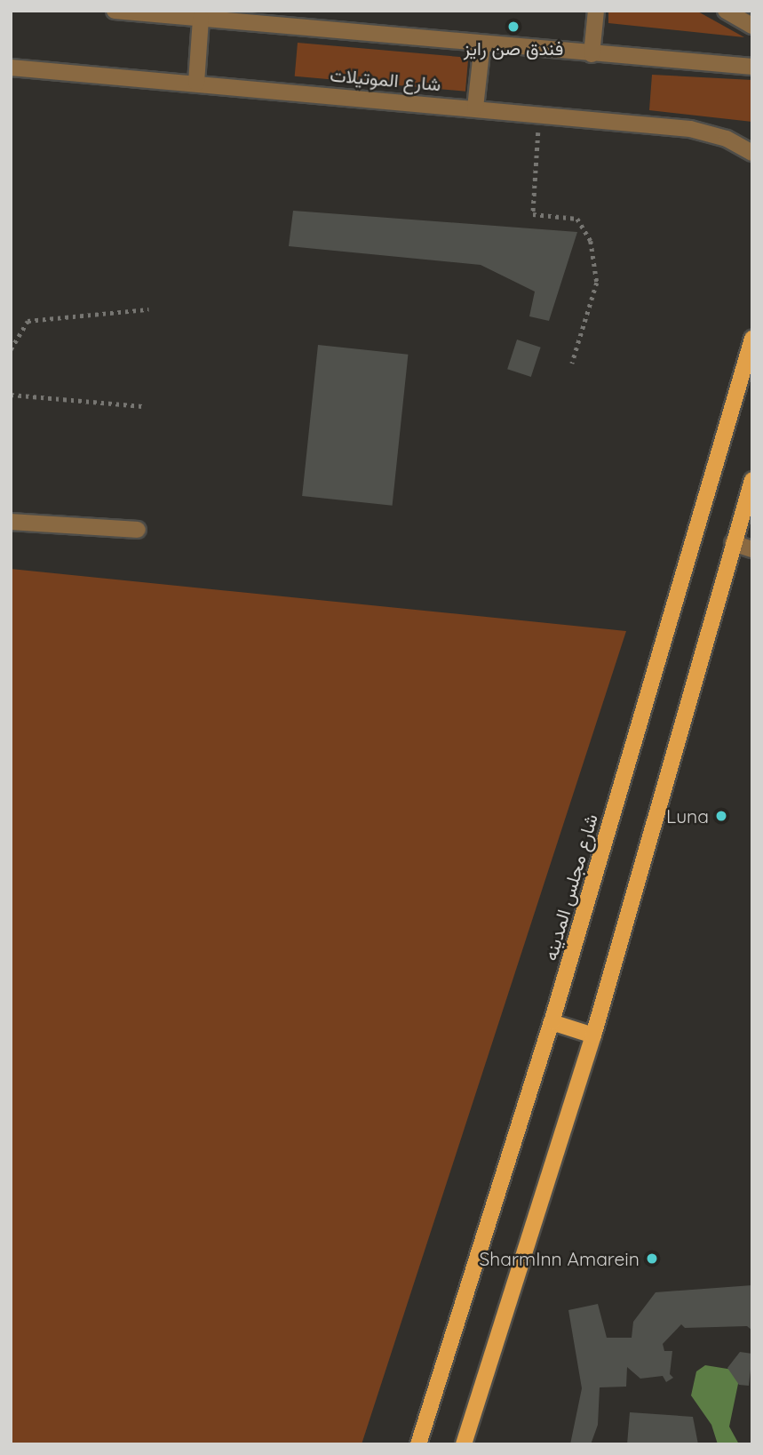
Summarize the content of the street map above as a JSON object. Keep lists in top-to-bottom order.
{
  "streets": {
    "main road": ["شارع مجلس المدينه"],
    "street": ["شارع الموتيلات"]
  },
  "places": ["فندق صن رايز", "Luna", "SharmInn Amarein"]
}
